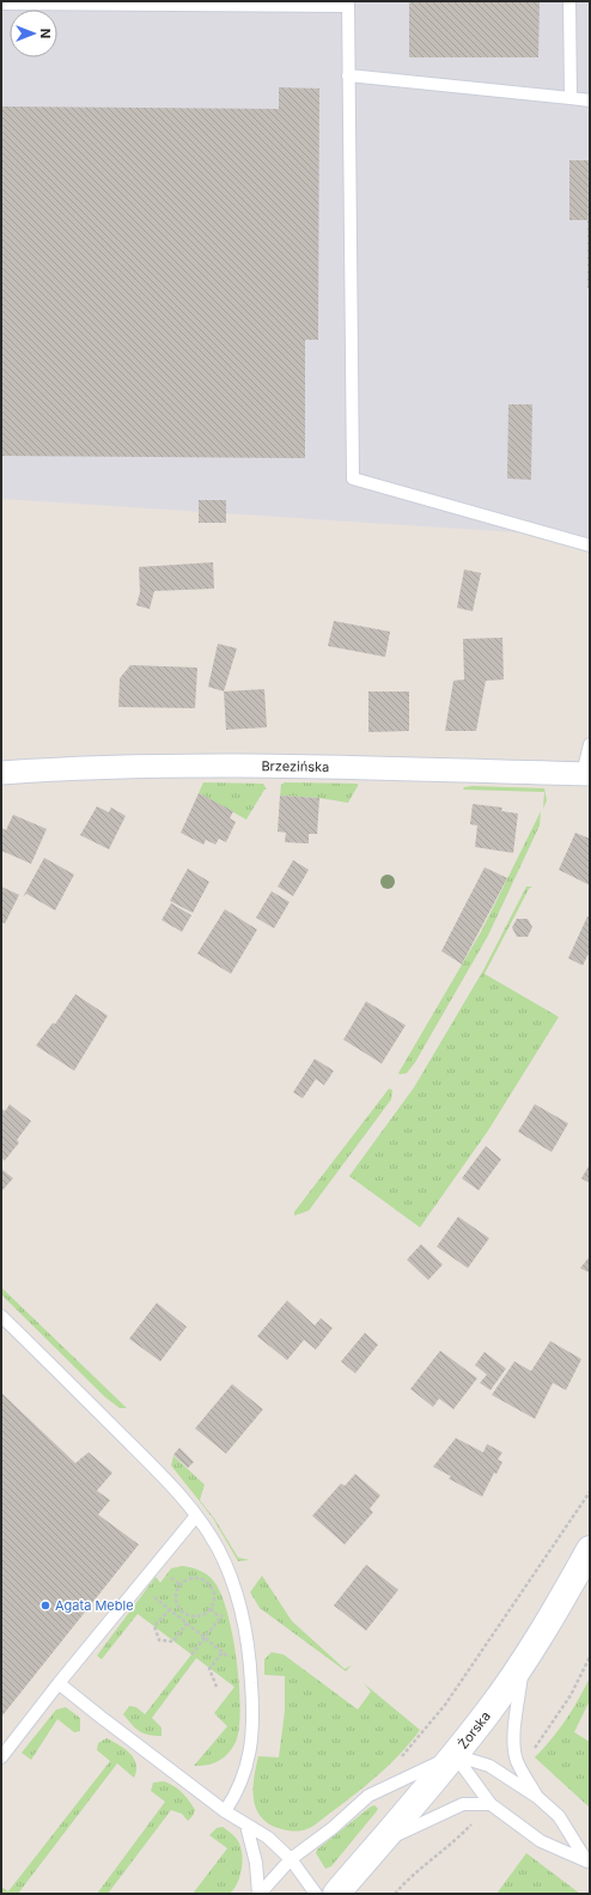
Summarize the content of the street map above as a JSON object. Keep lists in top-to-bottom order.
{
  "streets": {
    "main road": ["Żorska"],
    "street": ["Brzezińska"]
  },
  "places": ["Agata Meble"],
  "north": "right"
}
